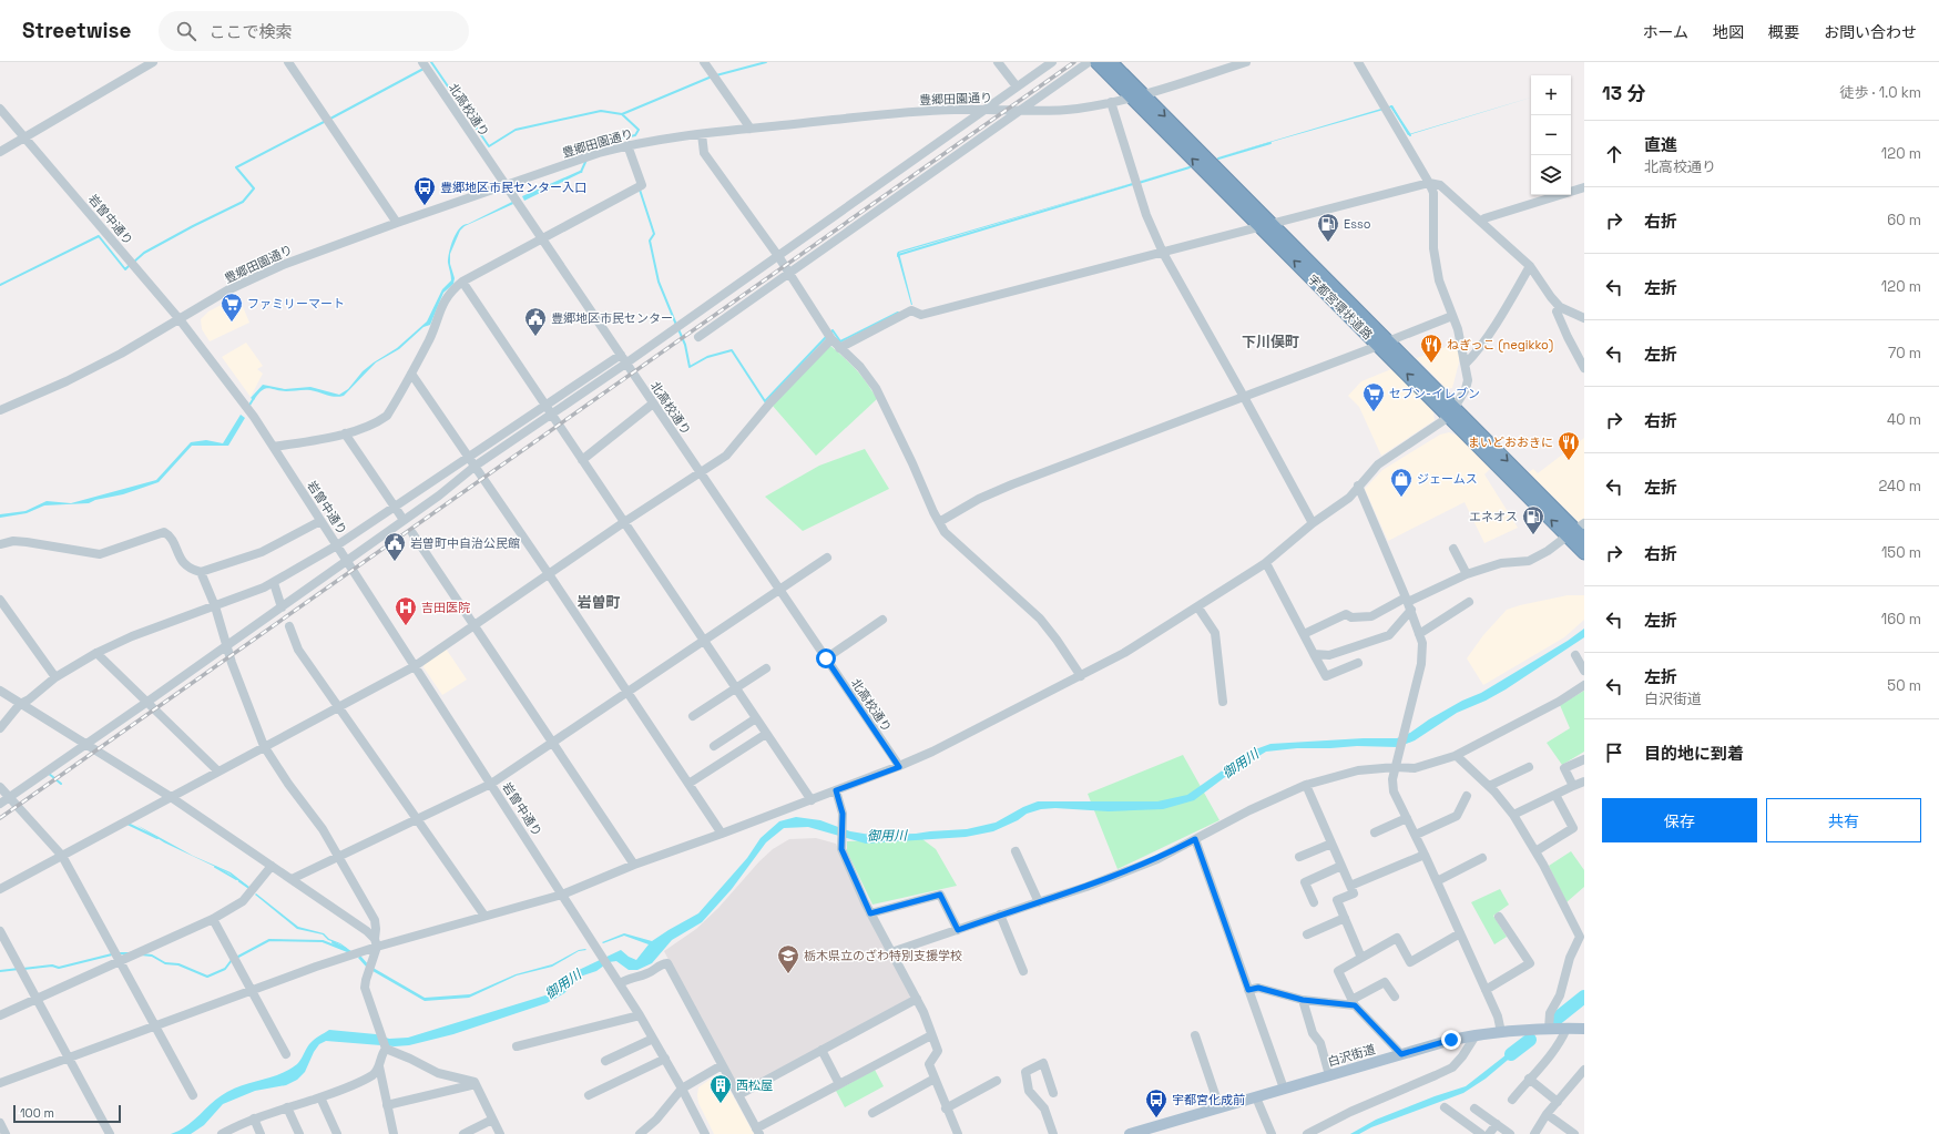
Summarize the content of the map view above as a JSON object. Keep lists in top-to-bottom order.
{
  "streets": {
    "highway": ["宇都宮環状道路"],
    "main road": ["白沢街道"],
    "street": ["豊郷田園通り", "北高校通り", "岩曽中通り"]
  },
  "crossings": [
    ["豊郷田園通り", "北高校通り"],
    ["豊郷田園通り", "岩曽中通り"],
    ["豊郷田園通り", "宇都宮環状道路"]
  ],
  "districts": ["下川俣町", "岩曽町"],
  "water": ["御用川"],
  "places": {
    "bus stop": ["豊郷地区市民センター入口", "宇都宮化成前"],
    "fuel station": ["Esso", "エネオス"],
    "supermarket": ["ファミリーマート", "セブン-イレブン"],
    "public building": ["豊郷地区市民センター", "岩曽町中自治公民館"],
    "restaurant": ["ねぎっこ (negikko)", "まいどおおきに"],
    "shop": ["ジェームス"],
    "hospital": ["吉田医院"],
    "school or university": ["栃木県立のざわ特別支援学校"],
    "building": ["西松屋"]
  },
  "scale_bar": "100 m",
  "page": {
    "header": "Streetwise",
    "search": "ここで検索",
    "nav": [
      "ホーム",
      "地図",
      "概要",
      "お問い合わせ"
    ],
    "heading": ["13 分", "徒歩 · 1.0 km"],
    "map_buttons": ["+", "−"],
    "list": [
      ["直進", "北高校通り", "120 m"],
      ["右折", "60 m"],
      ["左折", "120 m"],
      ["左折", "70 m"],
      ["右折", "40 m"],
      ["左折", "240 m"],
      ["右折", "150 m"],
      ["左折", "160 m"],
      ["左折", "白沢街道", "50 m"],
      "目的地に到着"
    ],
    "buttons": ["保存", "共有"],
    "scale": "100 m"
  }
}
